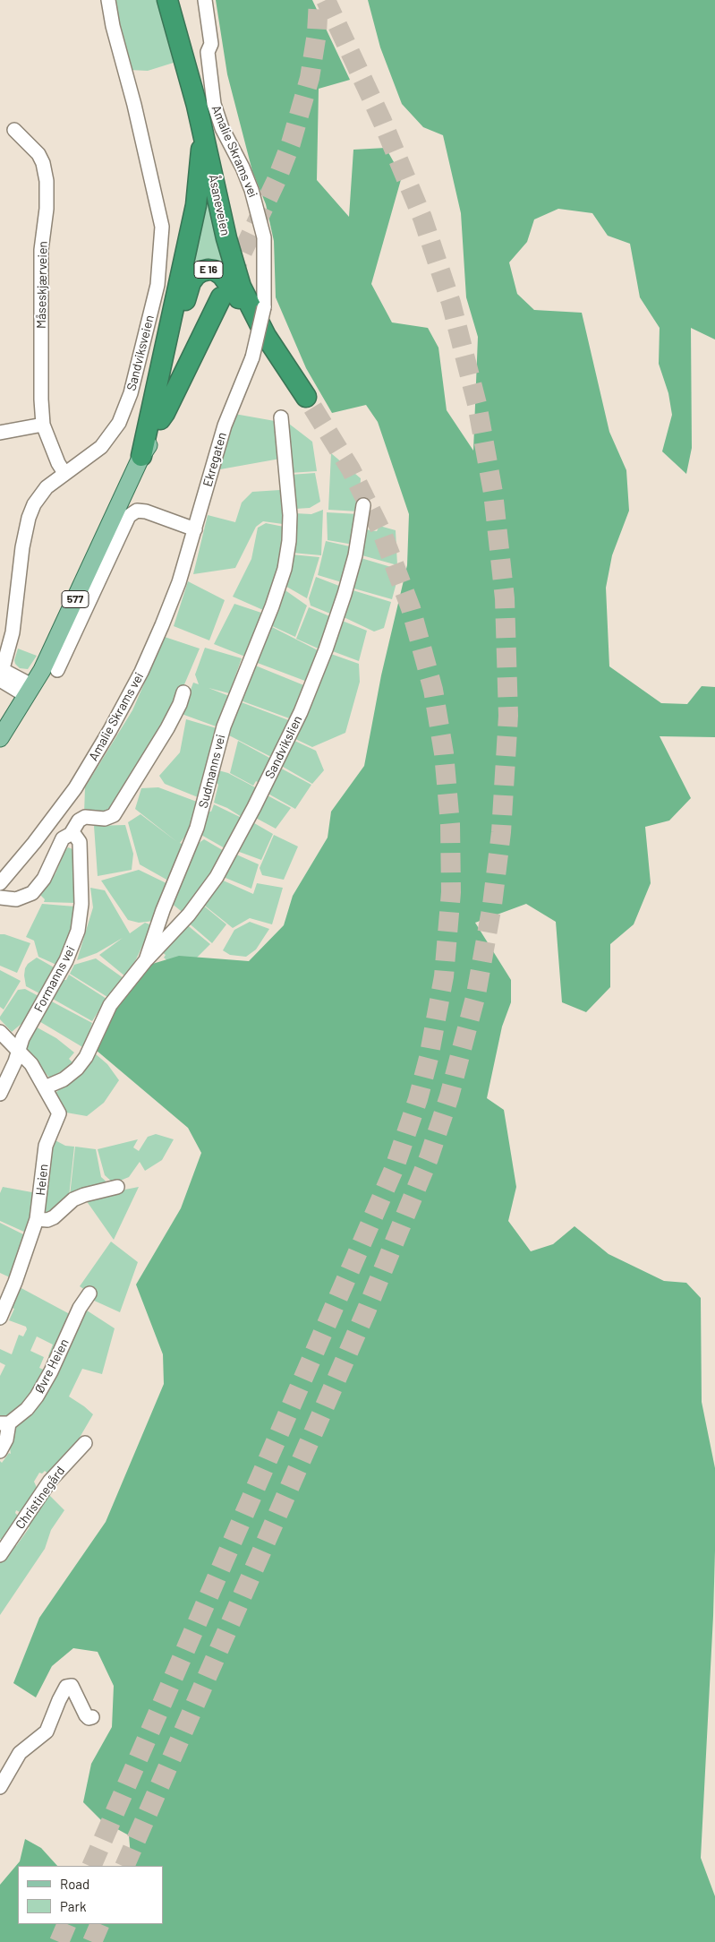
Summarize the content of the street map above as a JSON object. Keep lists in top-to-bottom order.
{
  "streets": {
    "highway": ["Åsaneveien", "E 16"],
    "main road": ["577"],
    "street": [
      "Amalie Skrams vei",
      "Måseskjærveien",
      "Sandviksveien",
      "Ekregaten",
      "Sandvikslien",
      "Sudmanns vei",
      "Formanns vei",
      "Heien",
      "Øvre Heien",
      "Christinegård"
    ]
  },
  "crossings": [
    ["Amalie Skrams vei", "Ekregaten"],
    ["Åsaneveien", "E 16"],
    ["Åsaneveien", "577"],
    ["E 16", "577"],
    ["Måseskjærveien", "Sandviksveien"],
    ["Sandviksveien", "577"],
    ["Sandvikslien", "Sudmanns vei"],
    ["Sudmanns vei", "Heien"],
    ["Formanns vei", "Heien"]
  ],
  "legend": ["Road", "Park"]
}
